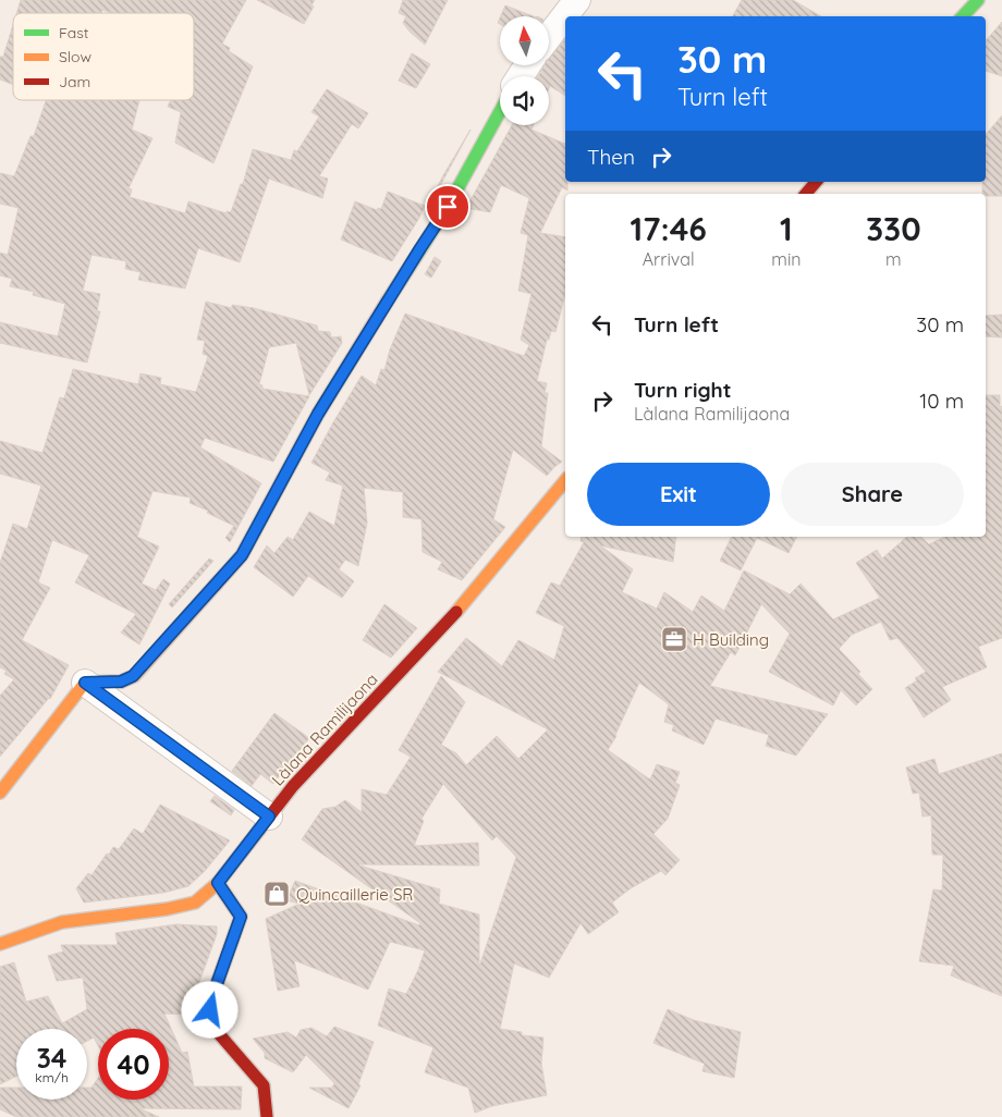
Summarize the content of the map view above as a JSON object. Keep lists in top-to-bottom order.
{
  "streets": {
    "street": ["Làlana Ramilijaona"]
  },
  "places": {
    "office": ["H Building"],
    "shop": ["Quincaillerie SR"]
  },
  "legend": ["Fast", "Slow", "Jam"],
  "north": "top",
  "page": {
    "turn": ["30 m", "Turn left"],
    "then": "Then",
    "eta": [
      "17:46",
      "Arrival",
      "1",
      "min",
      "330",
      "m"
    ],
    "list": [
      {
        "name": "Turn left",
        "value": "30 m"
      },
      {
        "name": "Turn right",
        "note": "Làlana Ramilijaona",
        "value": "10 m"
      }
    ],
    "buttons": ["Exit", "Share"],
    "speed": "34 km/h",
    "limit": "40"
  }
}
